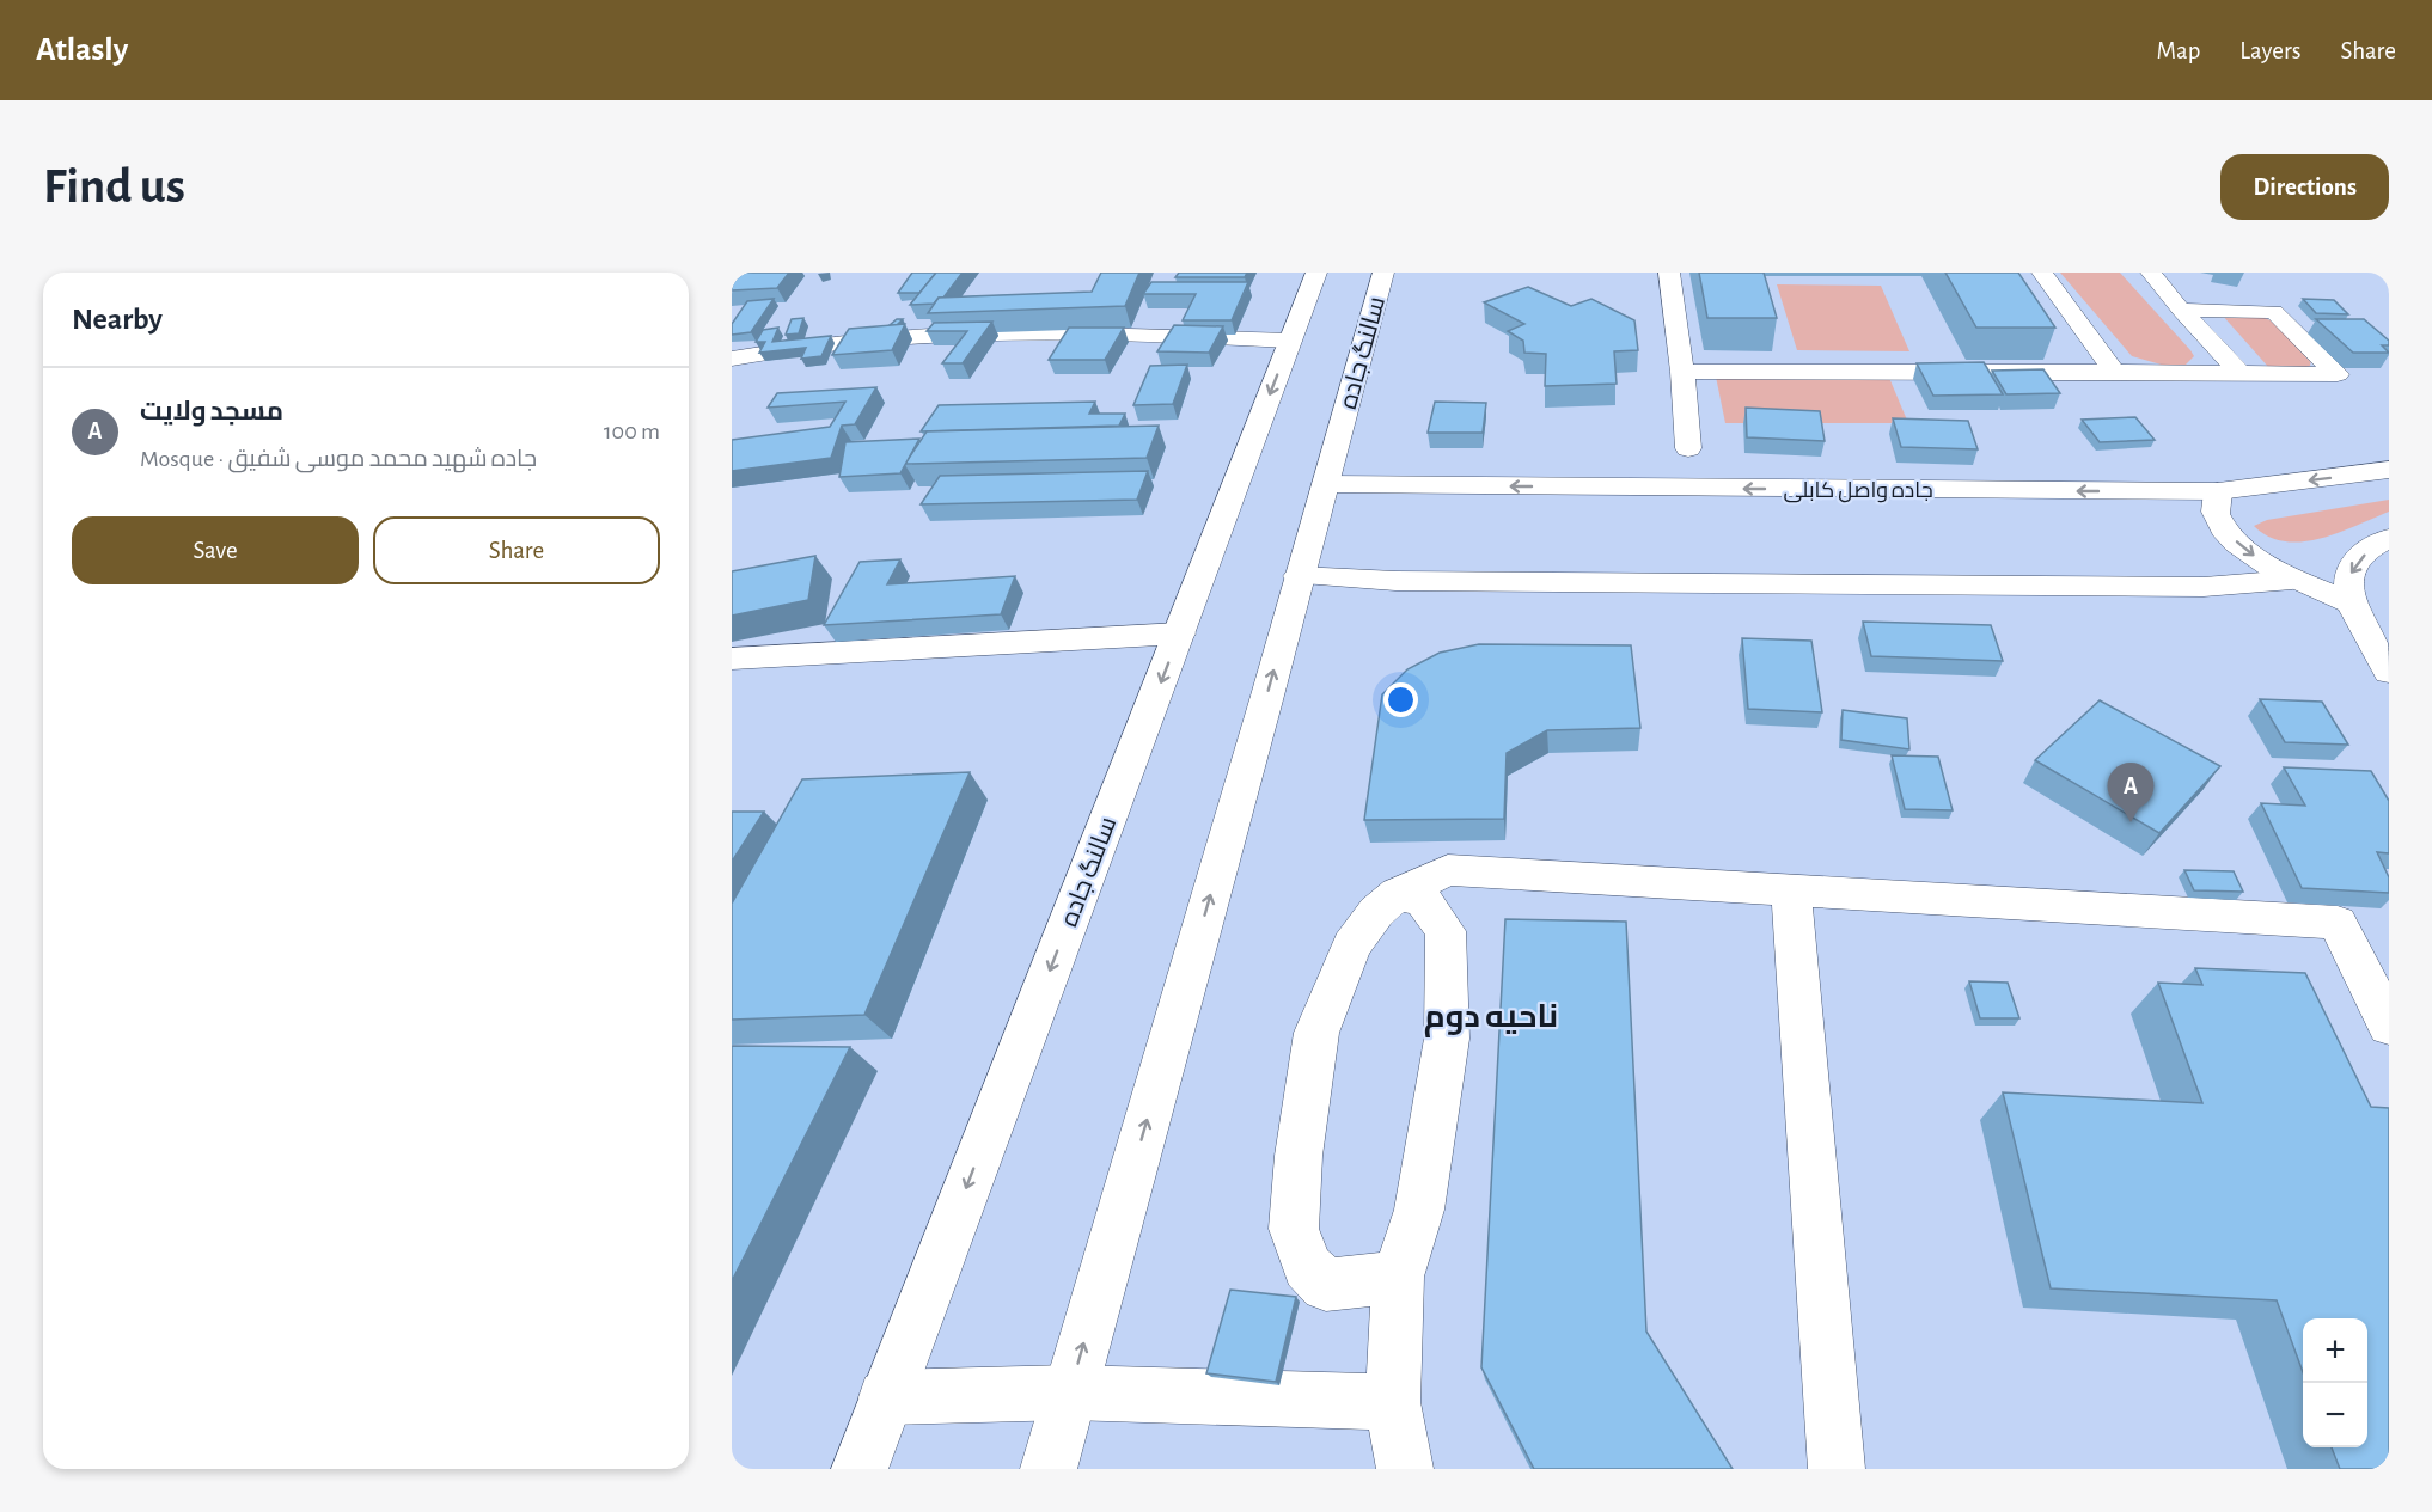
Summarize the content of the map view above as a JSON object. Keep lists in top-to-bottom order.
{
  "streets": {
    "main road": ["سالنگ جاده", "جاده واصل کابلی"]
  },
  "crossings": [
    ["سالنگ جاده", "جاده واصل کابلی"]
  ],
  "districts": ["ناحیه دوم"],
  "page": {
    "header": "Atlasly",
    "nav": ["Map", "Layers", "Share"],
    "buttons": [
      "Directions",
      ["Save", "Share"]
    ],
    "title": "Find us",
    "heading": "Nearby",
    "list": [
      {
        "mark": "A",
        "name": "مسجد ولایت",
        "note": "Mosque · جاده شهید محمد موسی شفیق",
        "value": "100 m"
      }
    ],
    "pins": "A",
    "map_buttons": ["+", "−"]
  }
}
